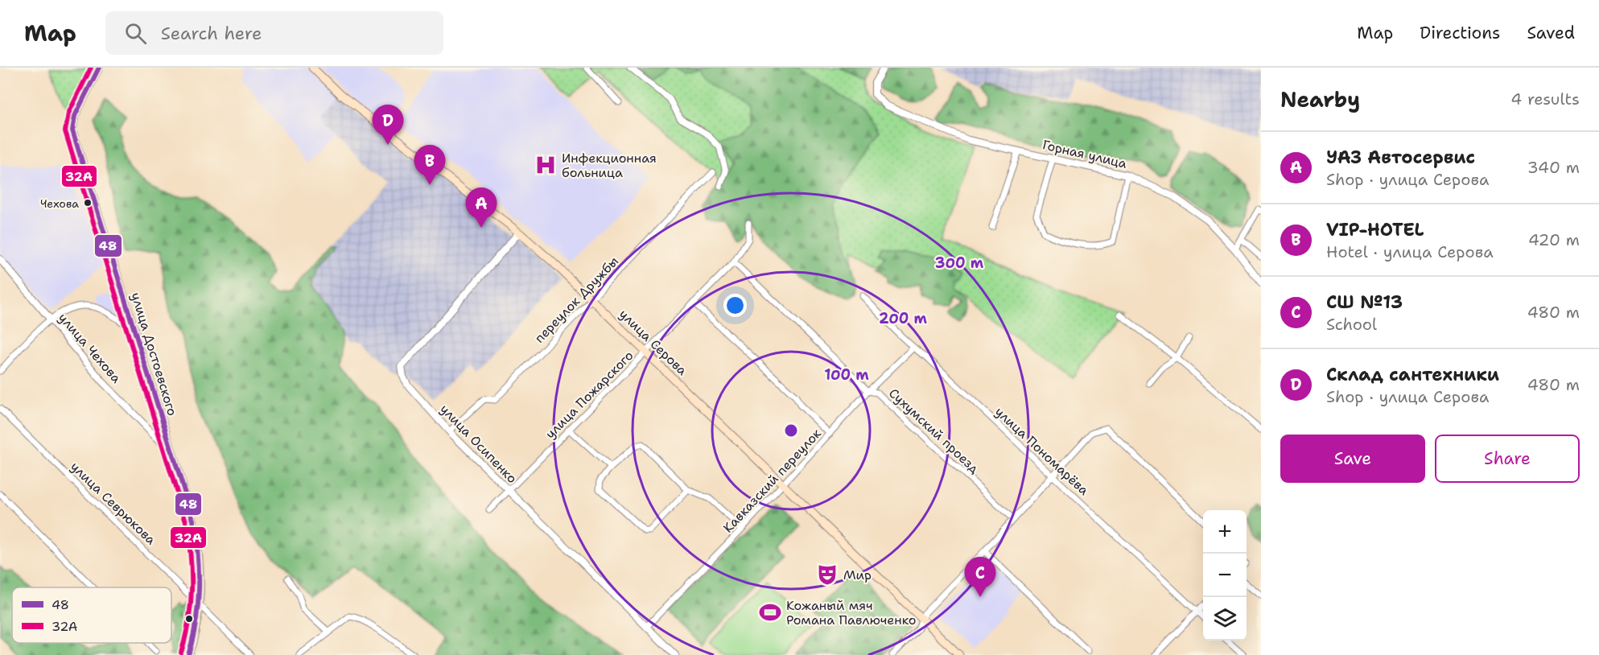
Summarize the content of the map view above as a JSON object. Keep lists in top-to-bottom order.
{
  "streets": {
    "main road": ["улица Серова", "улица Достоевского"],
    "street": [
      "Горная улица",
      "переулок Дружбы",
      "улица Чехова",
      "улица Пожарского",
      "Сухумский проезд",
      "улица Осипенко",
      "улица Пономарёва",
      "Кавказский переулок",
      "улица Севрюкова"
    ]
  },
  "crossings": [
    ["переулок Дружбы", "улица Серова"],
    ["переулок Дружбы", "улица Осипенко"],
    ["улица Серова", "улица Пожарского"],
    ["улица Серова", "улица Осипенко"],
    ["улица Серова", "Кавказский переулок"],
    ["улица Чехова", "улица Достоевского"],
    ["улица Достоевского", "улица Севрюкова"],
    ["улица Пожарского", "Сухумский проезд"],
    ["улица Пожарского", "улица Осипенко"],
    ["Сухумский проезд", "Кавказский переулок"],
    ["улица Осипенко", "Кавказский переулок"],
    ["улица Пономарёва", "Кавказский переулок"]
  ],
  "places": {
    "hospital": ["Инфекционная больница"],
    "other": ["Чехова"],
    "theatre": ["Мир"],
    "sports": ["Кожаный мяч Романа Павлюченко"]
  },
  "lines": ["transit line 48", "transit line 32A"],
  "legend": ["48", "32A"],
  "page": {
    "header": "Map",
    "search": "Search here",
    "nav": ["Map", "Directions", "Saved"],
    "heading": ["Nearby", "4 results"],
    "pins": [
      "D",
      "B",
      "A",
      "C"
    ],
    "list": [
      {
        "mark": "A",
        "name": "УАЗ Автосервис",
        "note": "Shop · улица Серова",
        "value": "340 m"
      },
      {
        "mark": "B",
        "name": "VIP-HOTEL",
        "note": "Hotel · улица Серова",
        "value": "420 m"
      },
      {
        "mark": "C",
        "name": "СШ №13",
        "note": "School",
        "value": "480 m"
      },
      {
        "mark": "D",
        "name": "Склад сантехники",
        "note": "Shop · улица Серова",
        "value": "480 m"
      }
    ],
    "buttons": ["Save", "Share"],
    "map_buttons": ["+", "−"]
  },
  "rings": ["300 m", "200 m", "100 m"]
}
